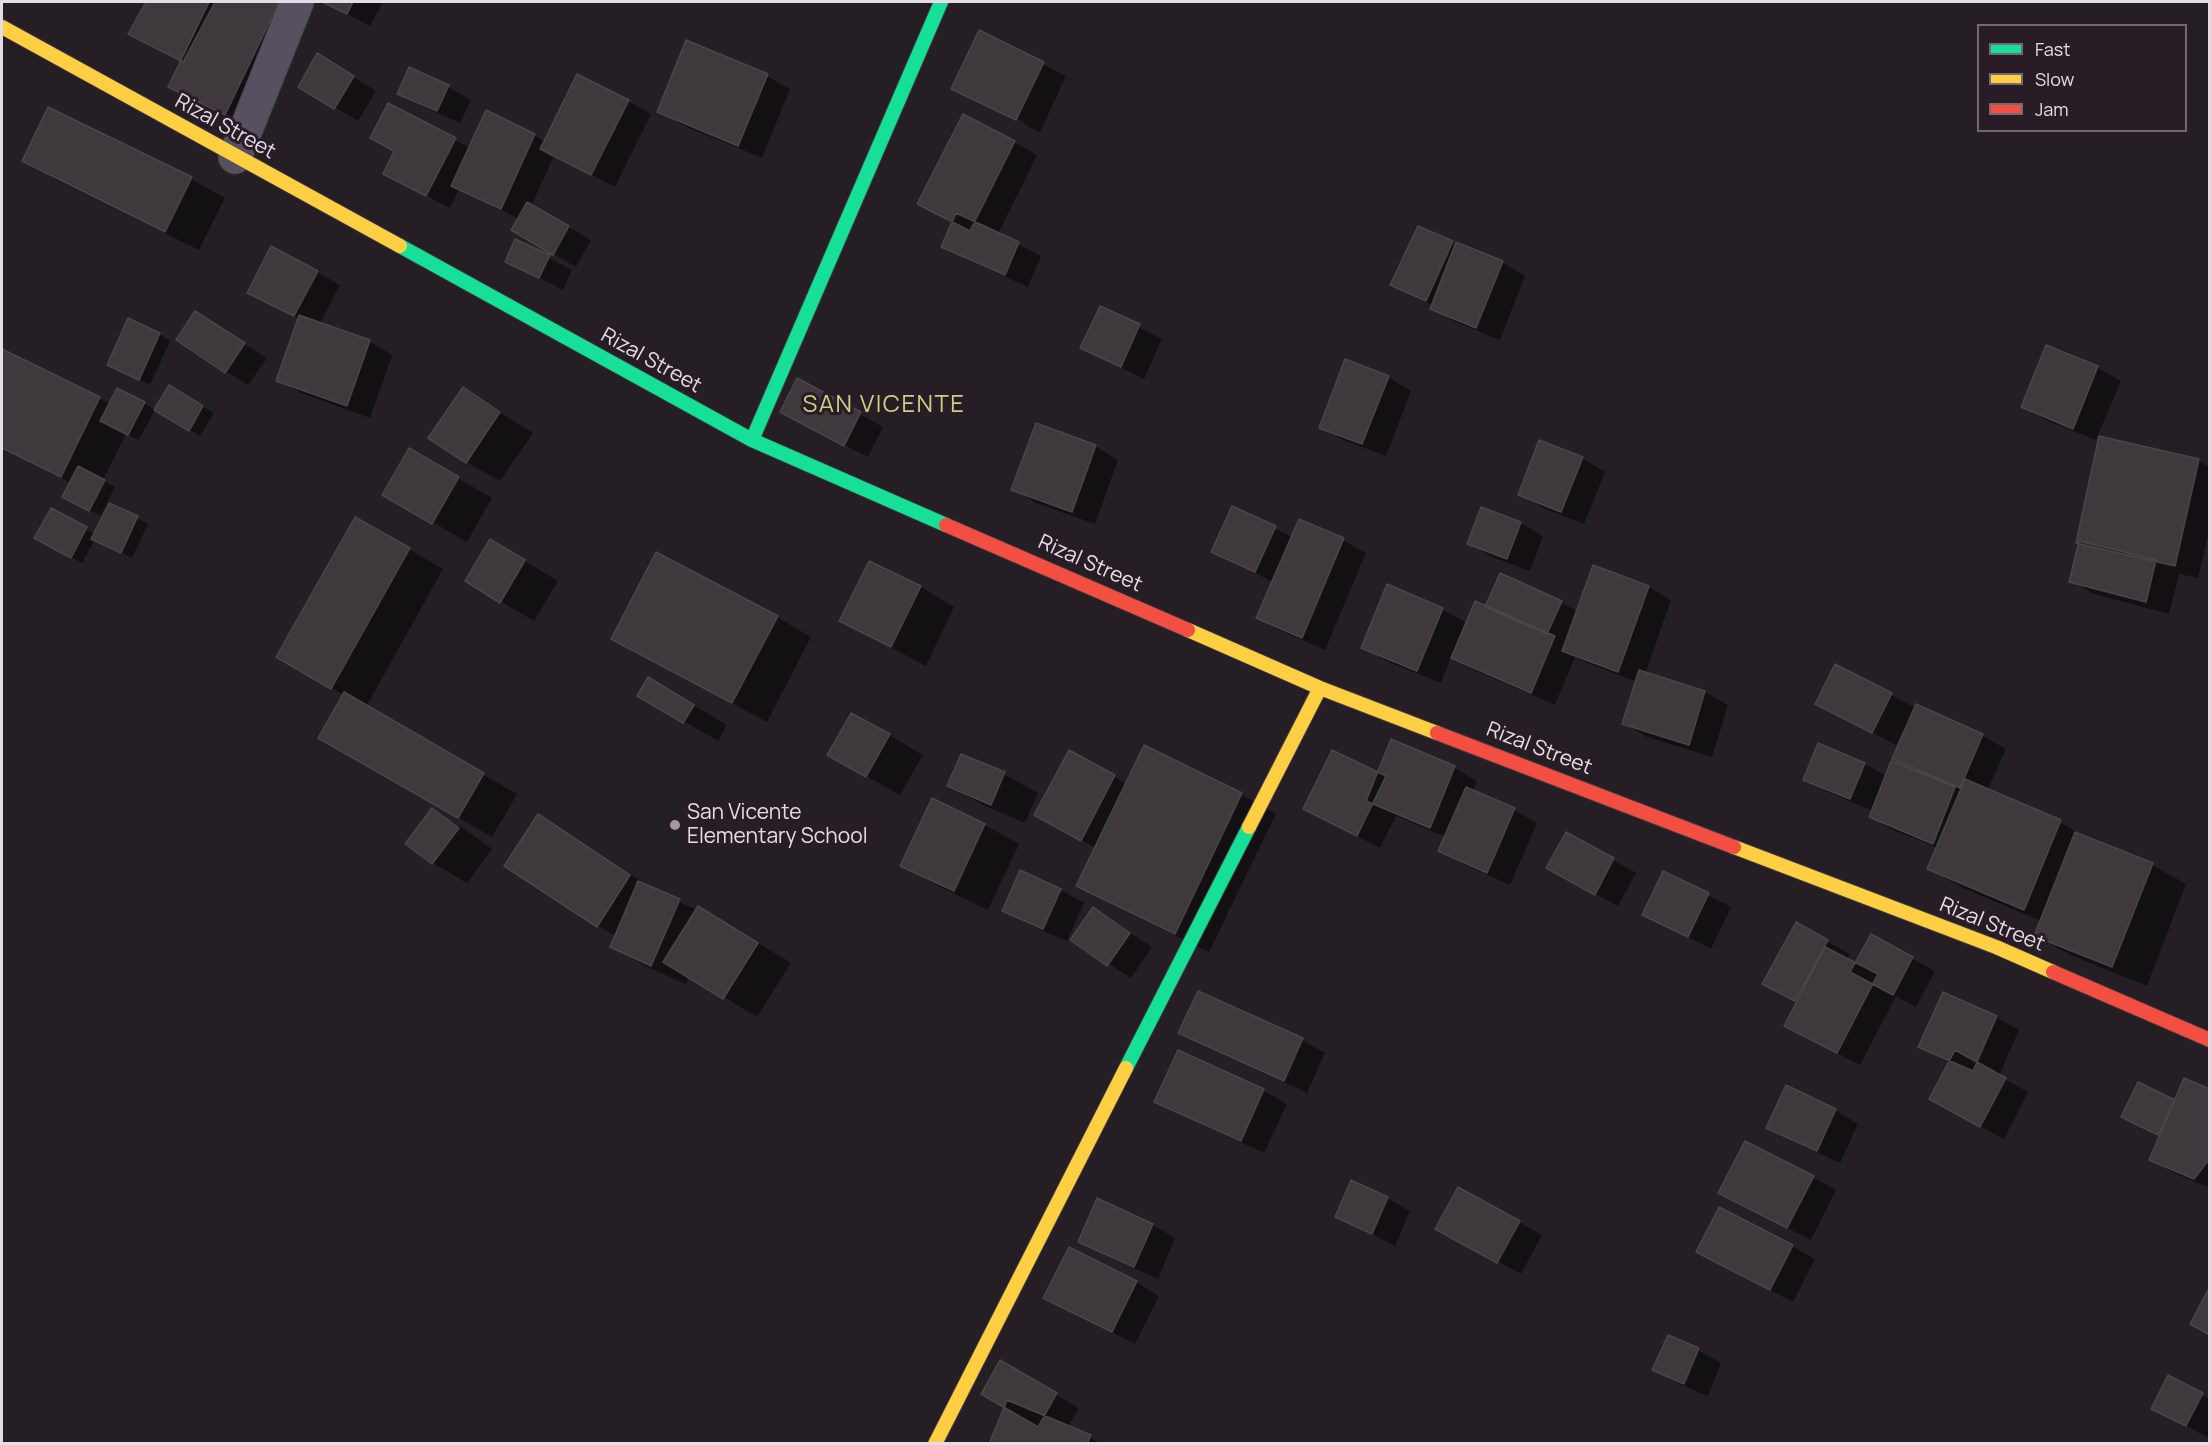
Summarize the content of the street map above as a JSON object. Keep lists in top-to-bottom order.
{
  "streets": {
    "street": ["Rizal Street"]
  },
  "districts": ["SAN VICENTE"],
  "places": ["San Vicente Elementary School"],
  "legend": ["Fast", "Slow", "Jam"]
}
